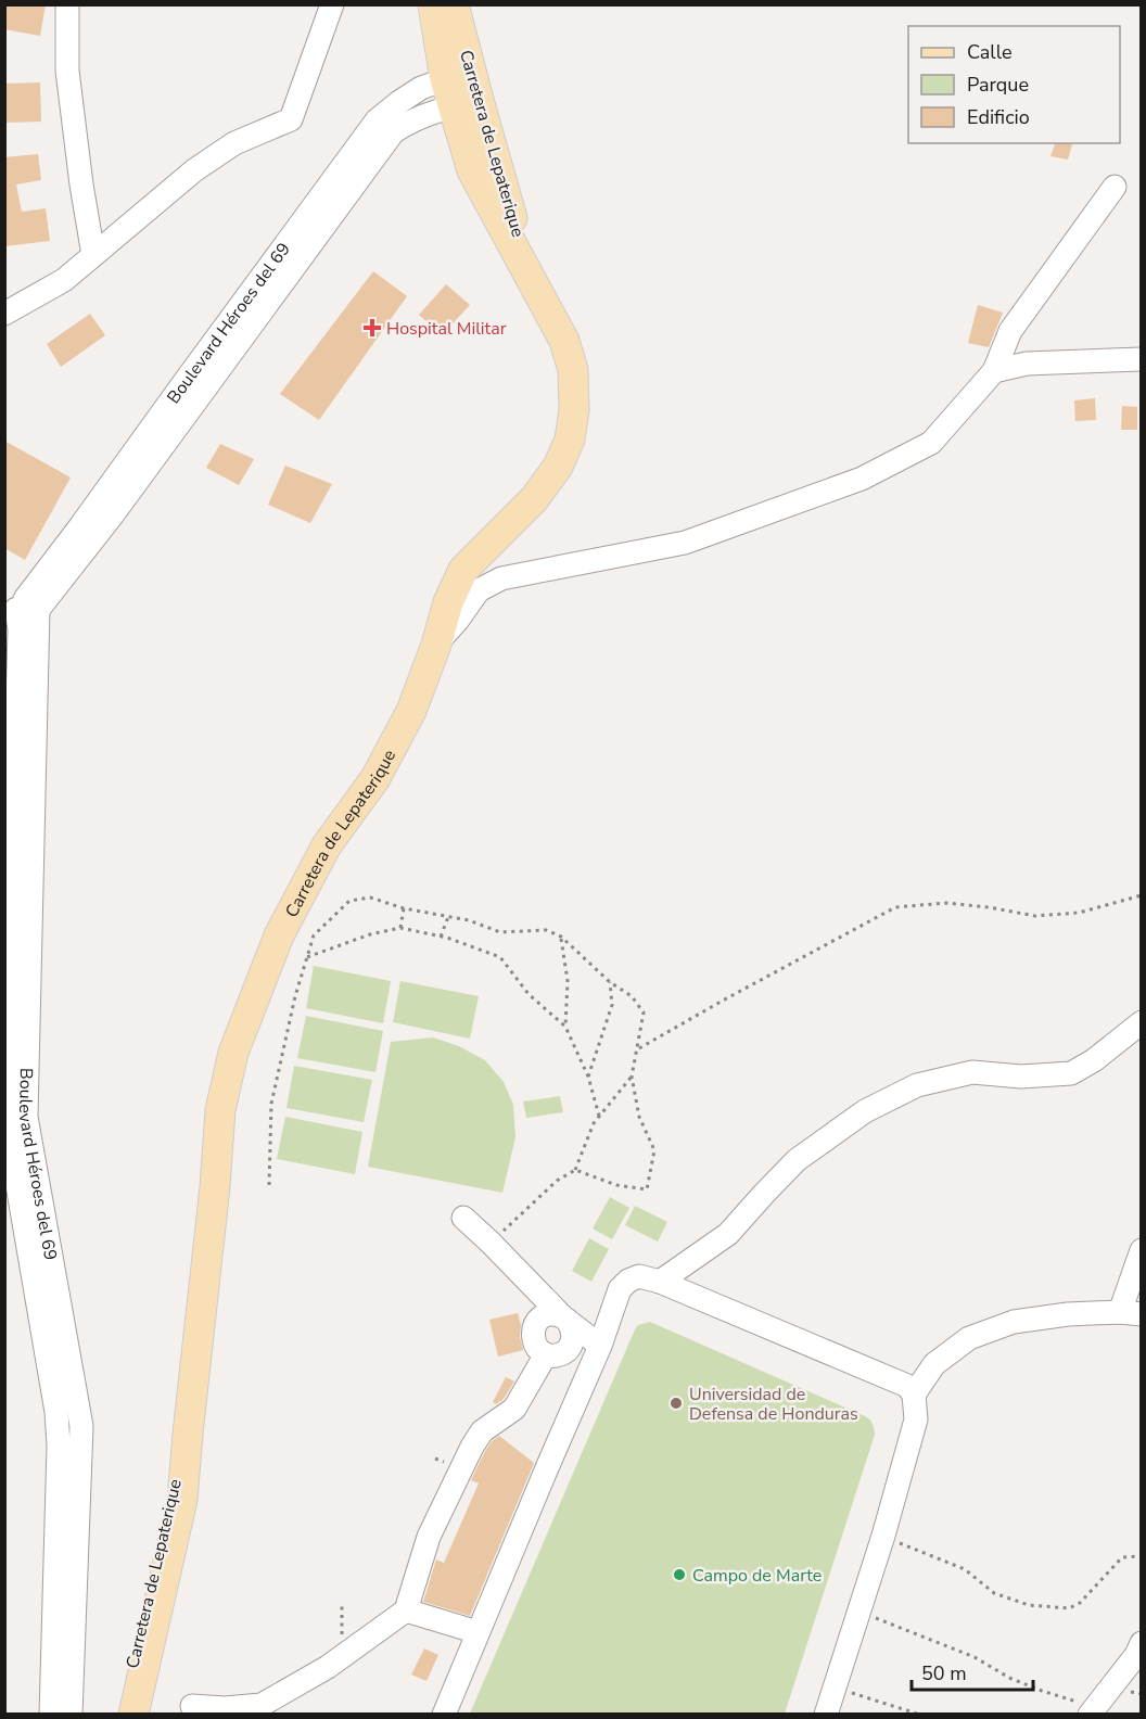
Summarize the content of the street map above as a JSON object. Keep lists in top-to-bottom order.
{
  "streets": {
    "main road": ["Carretera de Lepaterique"],
    "street": ["Boulevard Héroes del 69"]
  },
  "crossings": [
    ["Carretera de Lepaterique", "Boulevard Héroes del 69"]
  ],
  "places": {
    "health": ["Hospital Militar"],
    "other": ["Universidad de Defensa de Honduras", "Campo de Marte"]
  },
  "legend": ["Calle", "Parque", "Edificio"],
  "scale_bar": "50 m"
}
